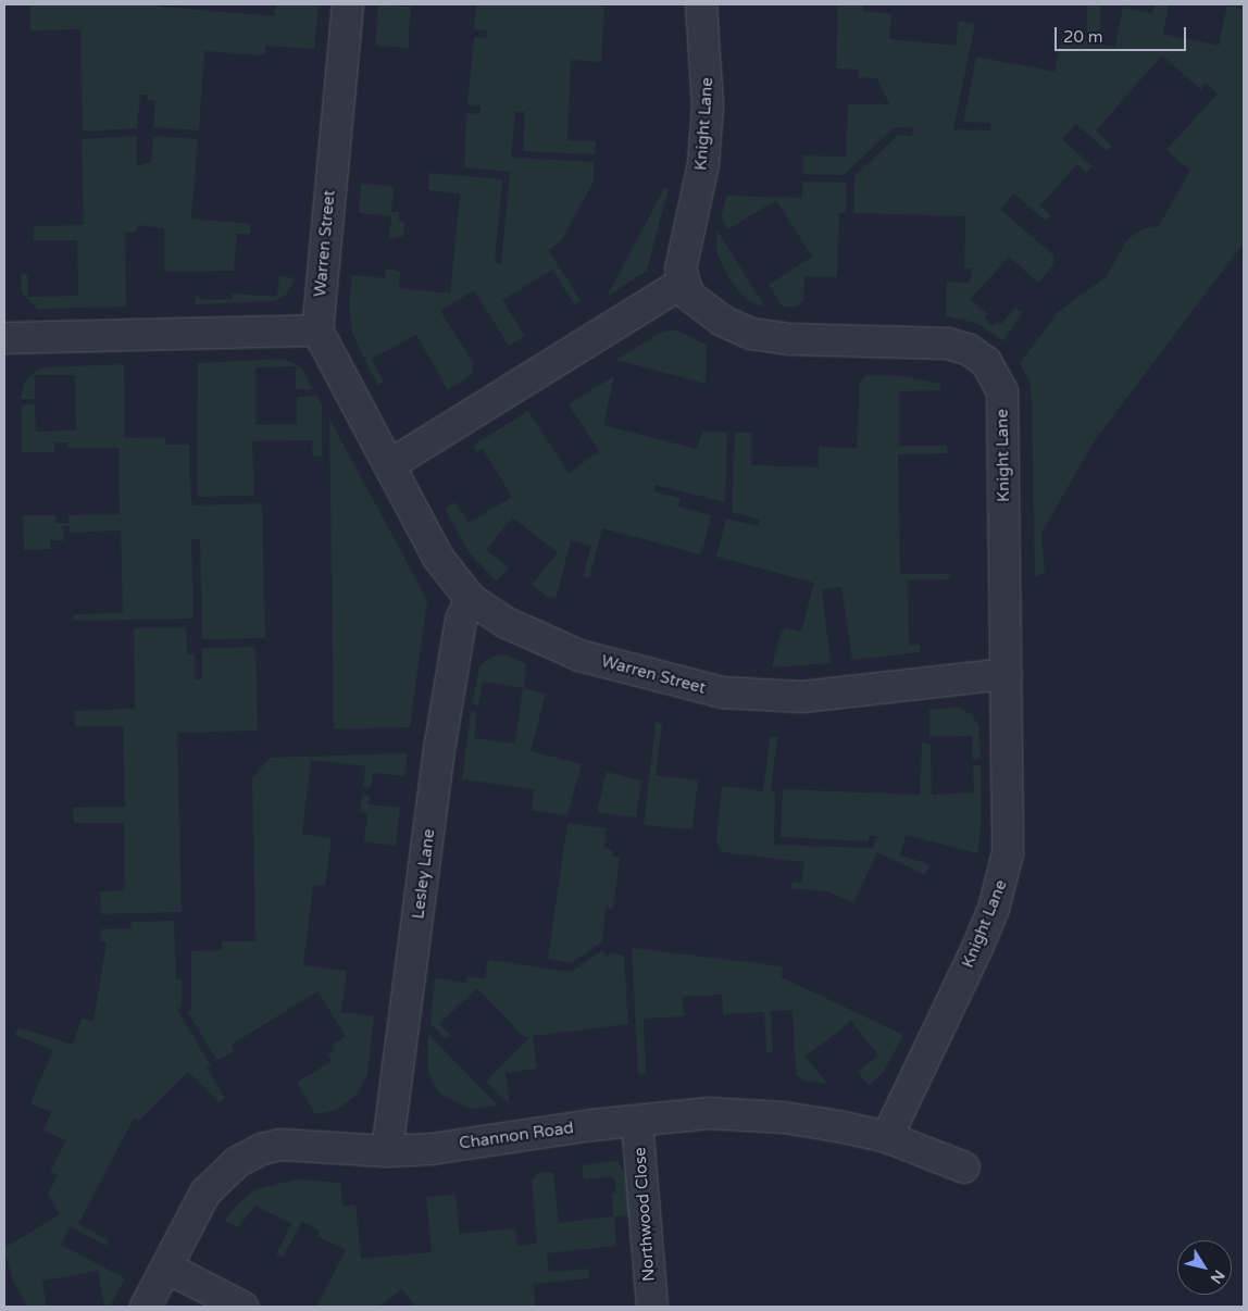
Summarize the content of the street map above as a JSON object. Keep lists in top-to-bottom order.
{
  "streets": {
    "street": [
      "Knight Lane",
      "Warren Street",
      "Lesley Lane",
      "Channon Road",
      "Northwood Close"
    ]
  },
  "crossings": [
    ["Knight Lane", "Warren Street"],
    ["Knight Lane", "Channon Road"],
    ["Warren Street", "Lesley Lane"],
    ["Lesley Lane", "Channon Road"],
    ["Channon Road", "Northwood Close"]
  ],
  "scale_bar": "20 m",
  "north": "bottom right"
}
